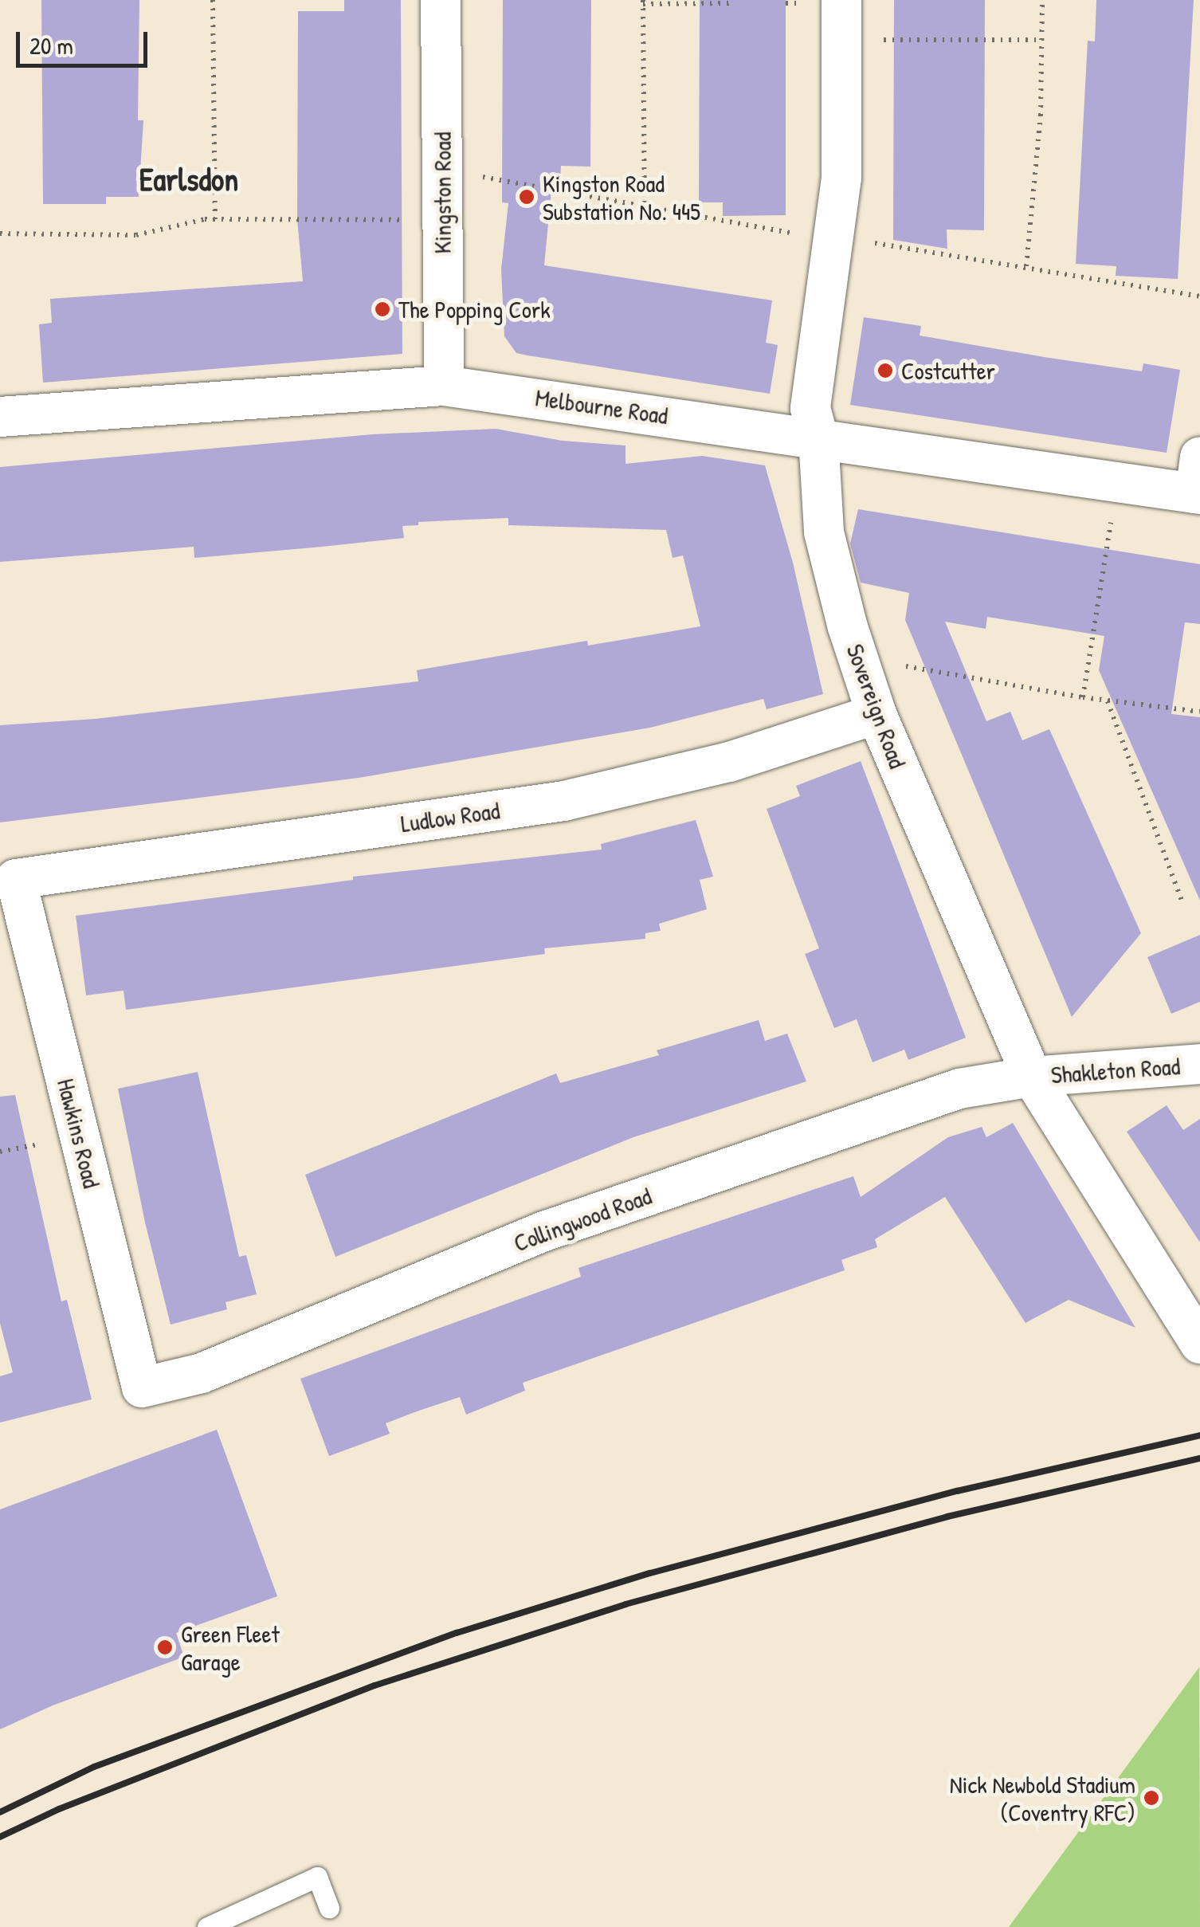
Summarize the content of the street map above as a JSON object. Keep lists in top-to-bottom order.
{
  "streets": {
    "street": [
      "Kingston Road",
      "Melbourne Road",
      "Sovereign Road",
      "Ludlow Road",
      "Shakleton Road",
      "Hawkins Road",
      "Collingwood Road"
    ]
  },
  "crossings": [
    ["Kingston Road", "Melbourne Road"],
    ["Melbourne Road", "Sovereign Road"],
    ["Sovereign Road", "Ludlow Road"],
    ["Sovereign Road", "Shakleton Road"],
    ["Sovereign Road", "Collingwood Road"],
    ["Ludlow Road", "Hawkins Road"],
    ["Shakleton Road", "Collingwood Road"],
    ["Hawkins Road", "Collingwood Road"]
  ],
  "districts": ["Earlsdon"],
  "places": [
    "Kingston Road Substation No. 445",
    "The Popping Cork",
    "Costcutter",
    "Green Fleet Garage",
    "Nick Newbold Stadium (Coventry RFC)"
  ],
  "scale_bar": "20 m"
}
